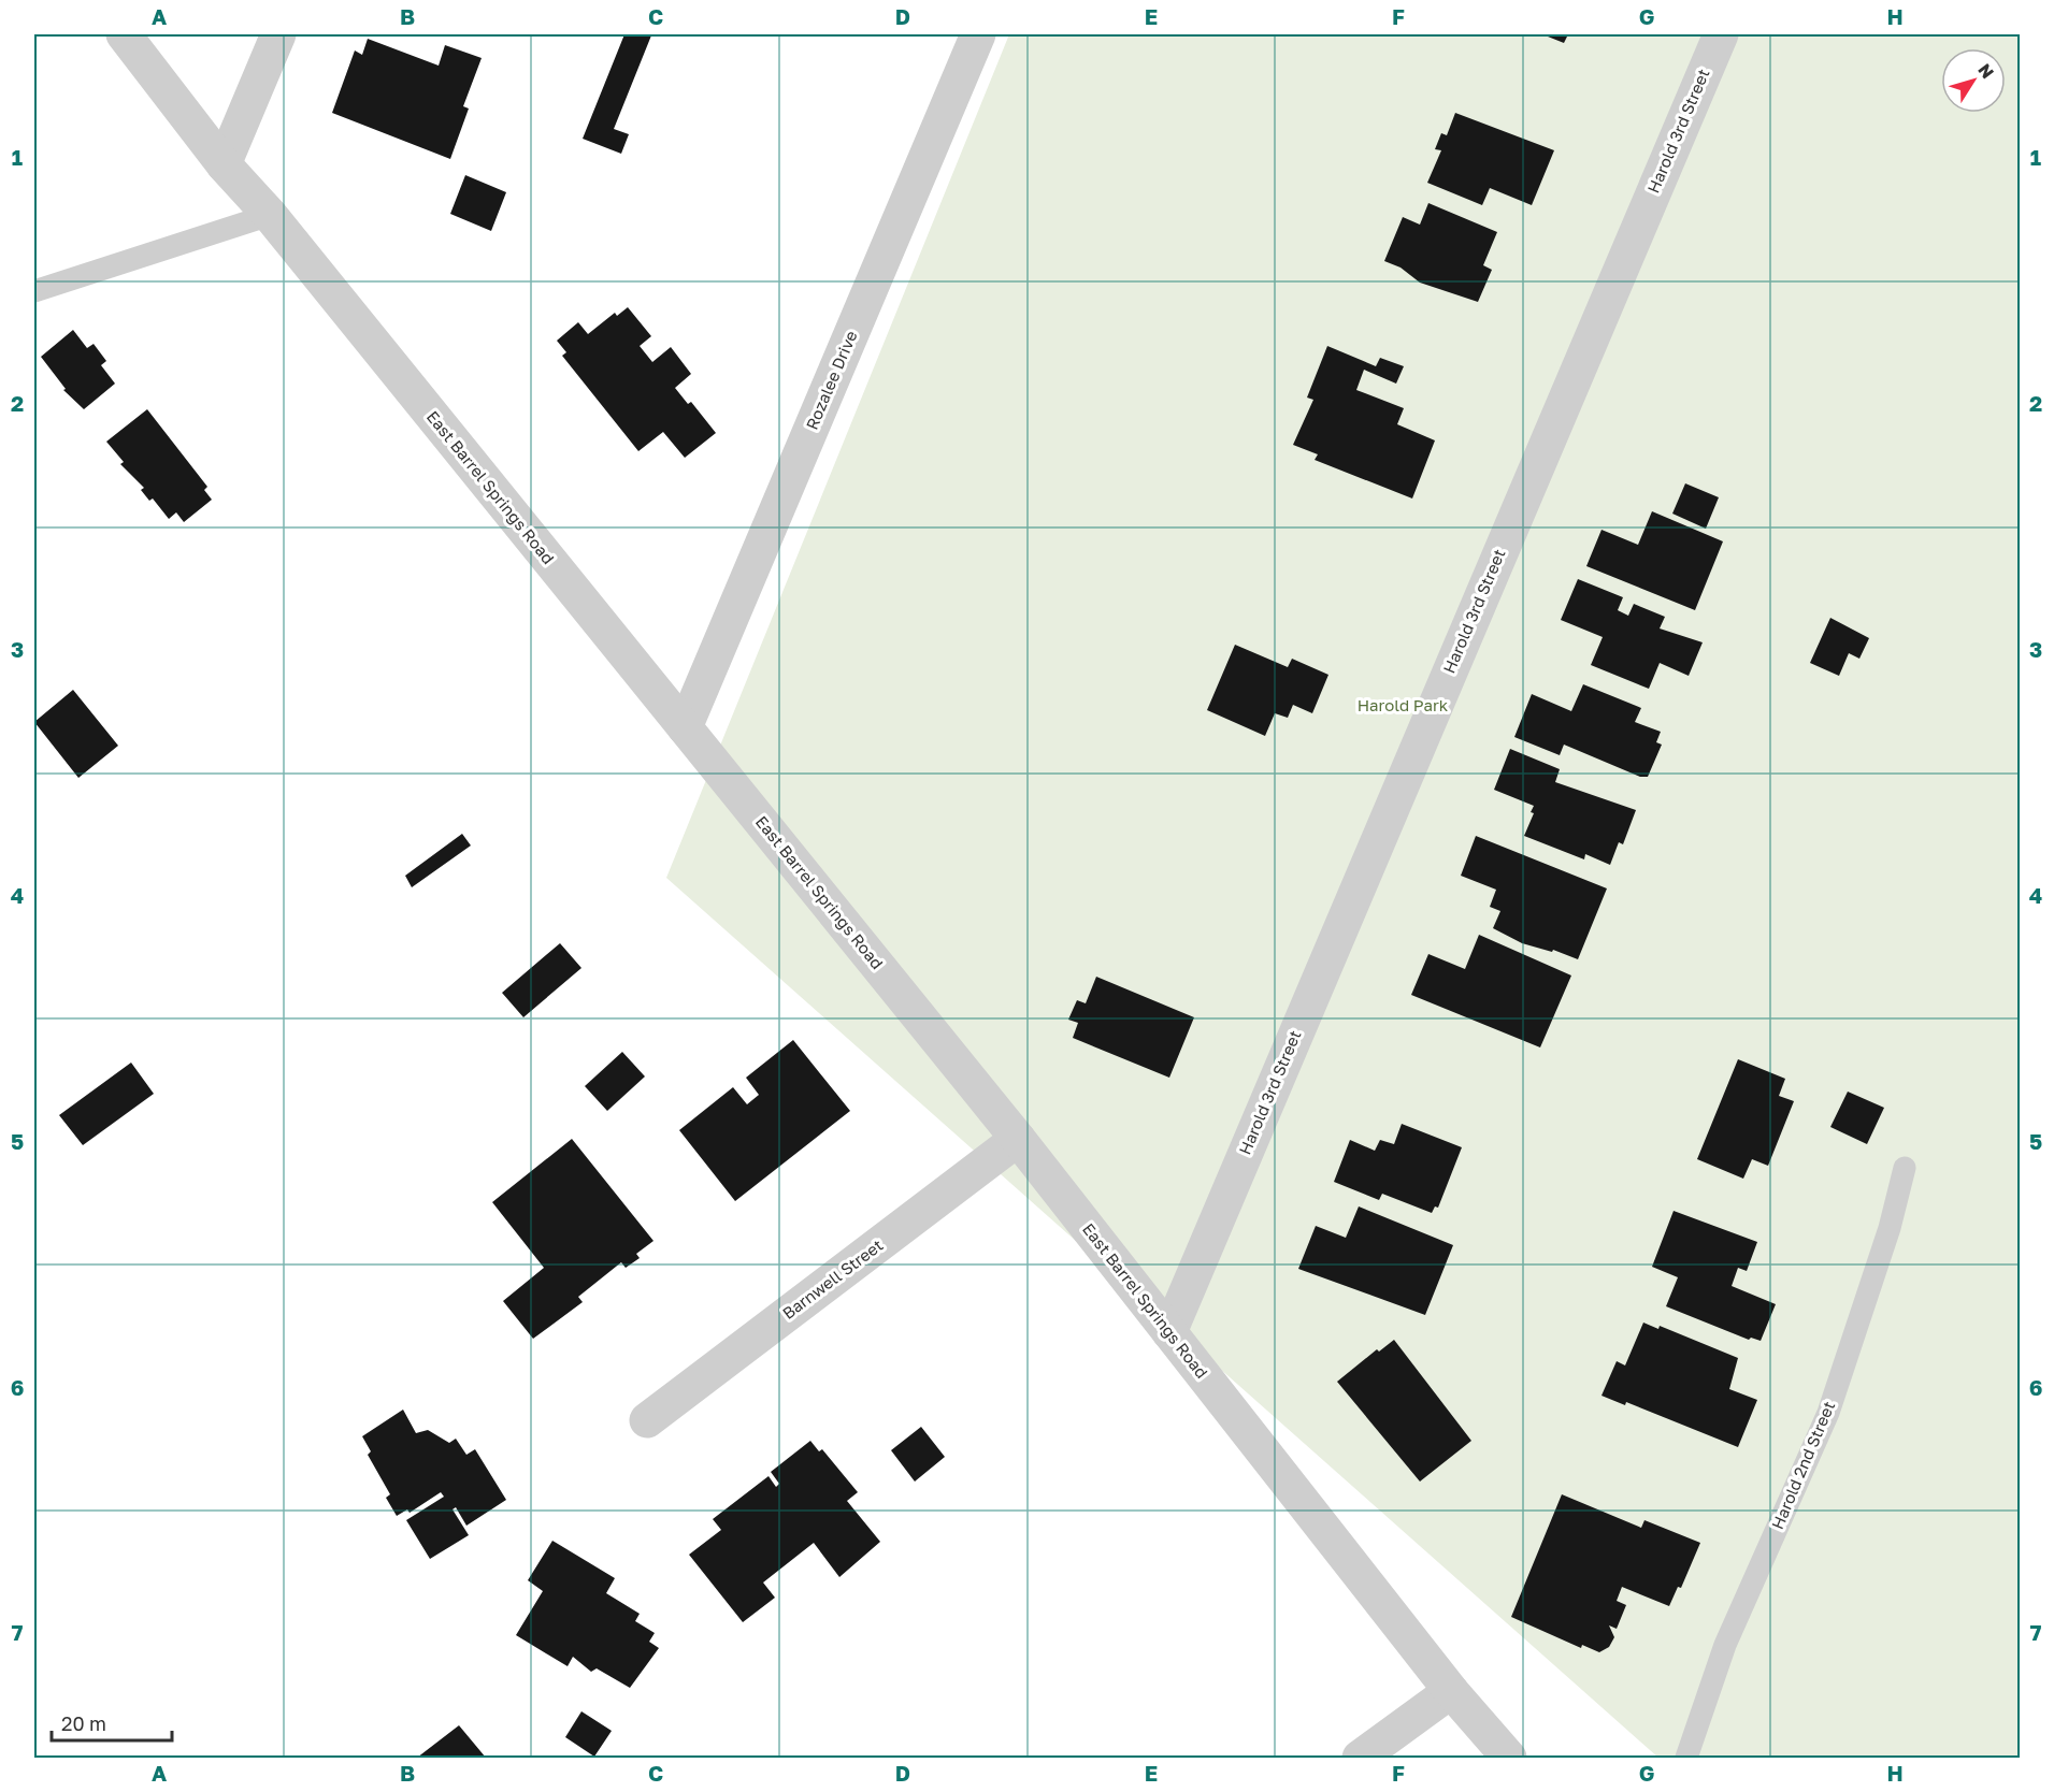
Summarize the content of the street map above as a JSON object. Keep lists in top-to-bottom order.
{
  "streets": {
    "street": [
      "Harold 3rd Street",
      "Rozalee Drive",
      "East Barrel Springs Road",
      "Barnwell Street"
    ],
    "lane": ["Harold 2nd Street"]
  },
  "crossings": [
    ["Harold 3rd Street", "East Barrel Springs Road"],
    ["Rozalee Drive", "East Barrel Springs Road"],
    ["East Barrel Springs Road", "Barnwell Street"]
  ],
  "parks": ["Harold Park"],
  "scale_bar": "20 m",
  "north": "top right",
  "grid": {
    "columns": [
      "A",
      "B",
      "C",
      "D",
      "E",
      "F",
      "G",
      "H"
    ],
    "rows": [
      "1",
      "2",
      "3",
      "4",
      "5",
      "6",
      "7"
    ]
  }
}
